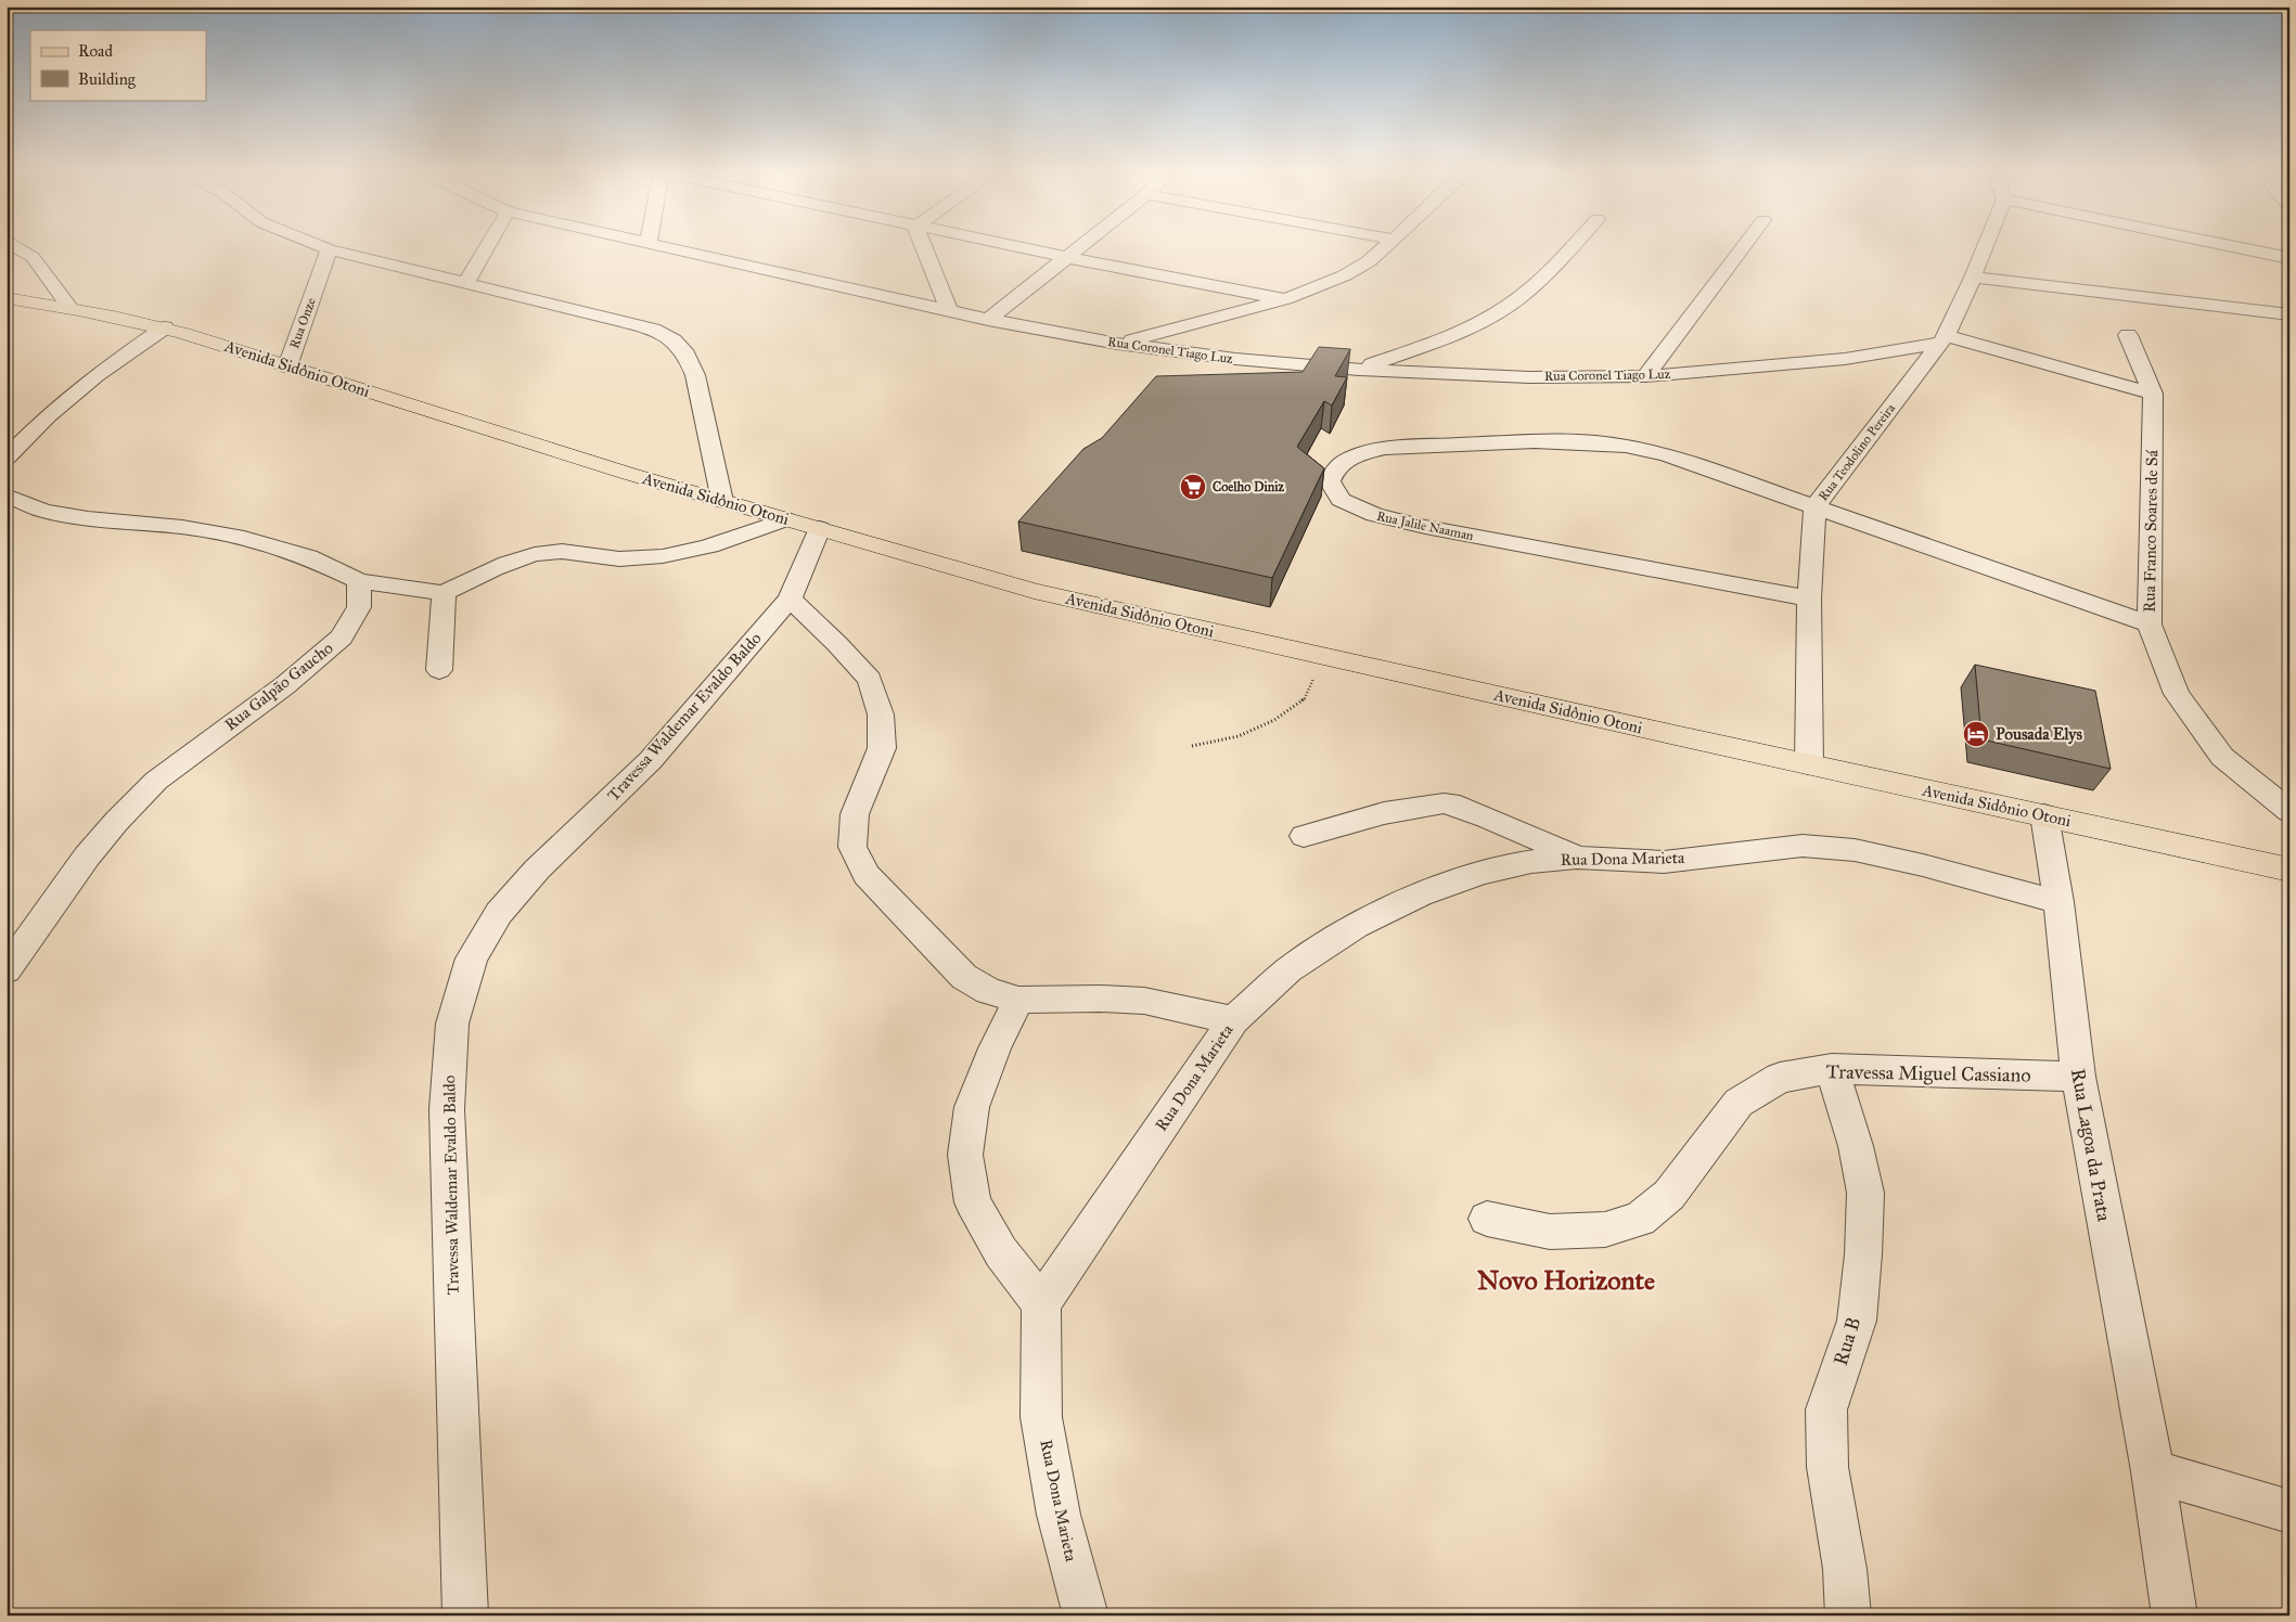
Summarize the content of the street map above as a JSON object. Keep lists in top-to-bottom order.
{
  "streets": {
    "main road": ["Avenida Sidônio Otoni"],
    "street": [
      "Rua Onze",
      "Rua Coronel Tiago Luz",
      "Rua Teodolino Pereira",
      "Rua Jalile Naaman",
      "Rua Franco Soares de Sá",
      "Rua Galpão Gaucho",
      "Travessa Waldemar Evaldo Baldo",
      "Rua Dona Marieta",
      "Travessa Miguel Cassiano",
      "Rua Lagoa da Prata",
      "Rua B"
    ]
  },
  "crossings": [
    ["Rua Onze", "Avenida Sidônio Otoni"],
    ["Rua Coronel Tiago Luz", "Rua Teodolino Pereira"],
    ["Avenida Sidônio Otoni", "Rua Teodolino Pereira"],
    ["Avenida Sidônio Otoni", "Travessa Waldemar Evaldo Baldo"],
    ["Avenida Sidônio Otoni", "Rua Lagoa da Prata"],
    ["Rua Teodolino Pereira", "Rua Jalile Naaman"],
    ["Rua Dona Marieta", "Rua Lagoa da Prata"],
    ["Travessa Miguel Cassiano", "Rua Lagoa da Prata"],
    ["Travessa Miguel Cassiano", "Rua B"]
  ],
  "districts": ["Novo Horizonte"],
  "places": {
    "supermarket": ["Coelho Diniz"],
    "hotel": ["Pousada Elys"]
  },
  "legend": ["Road", "Building"]
}
